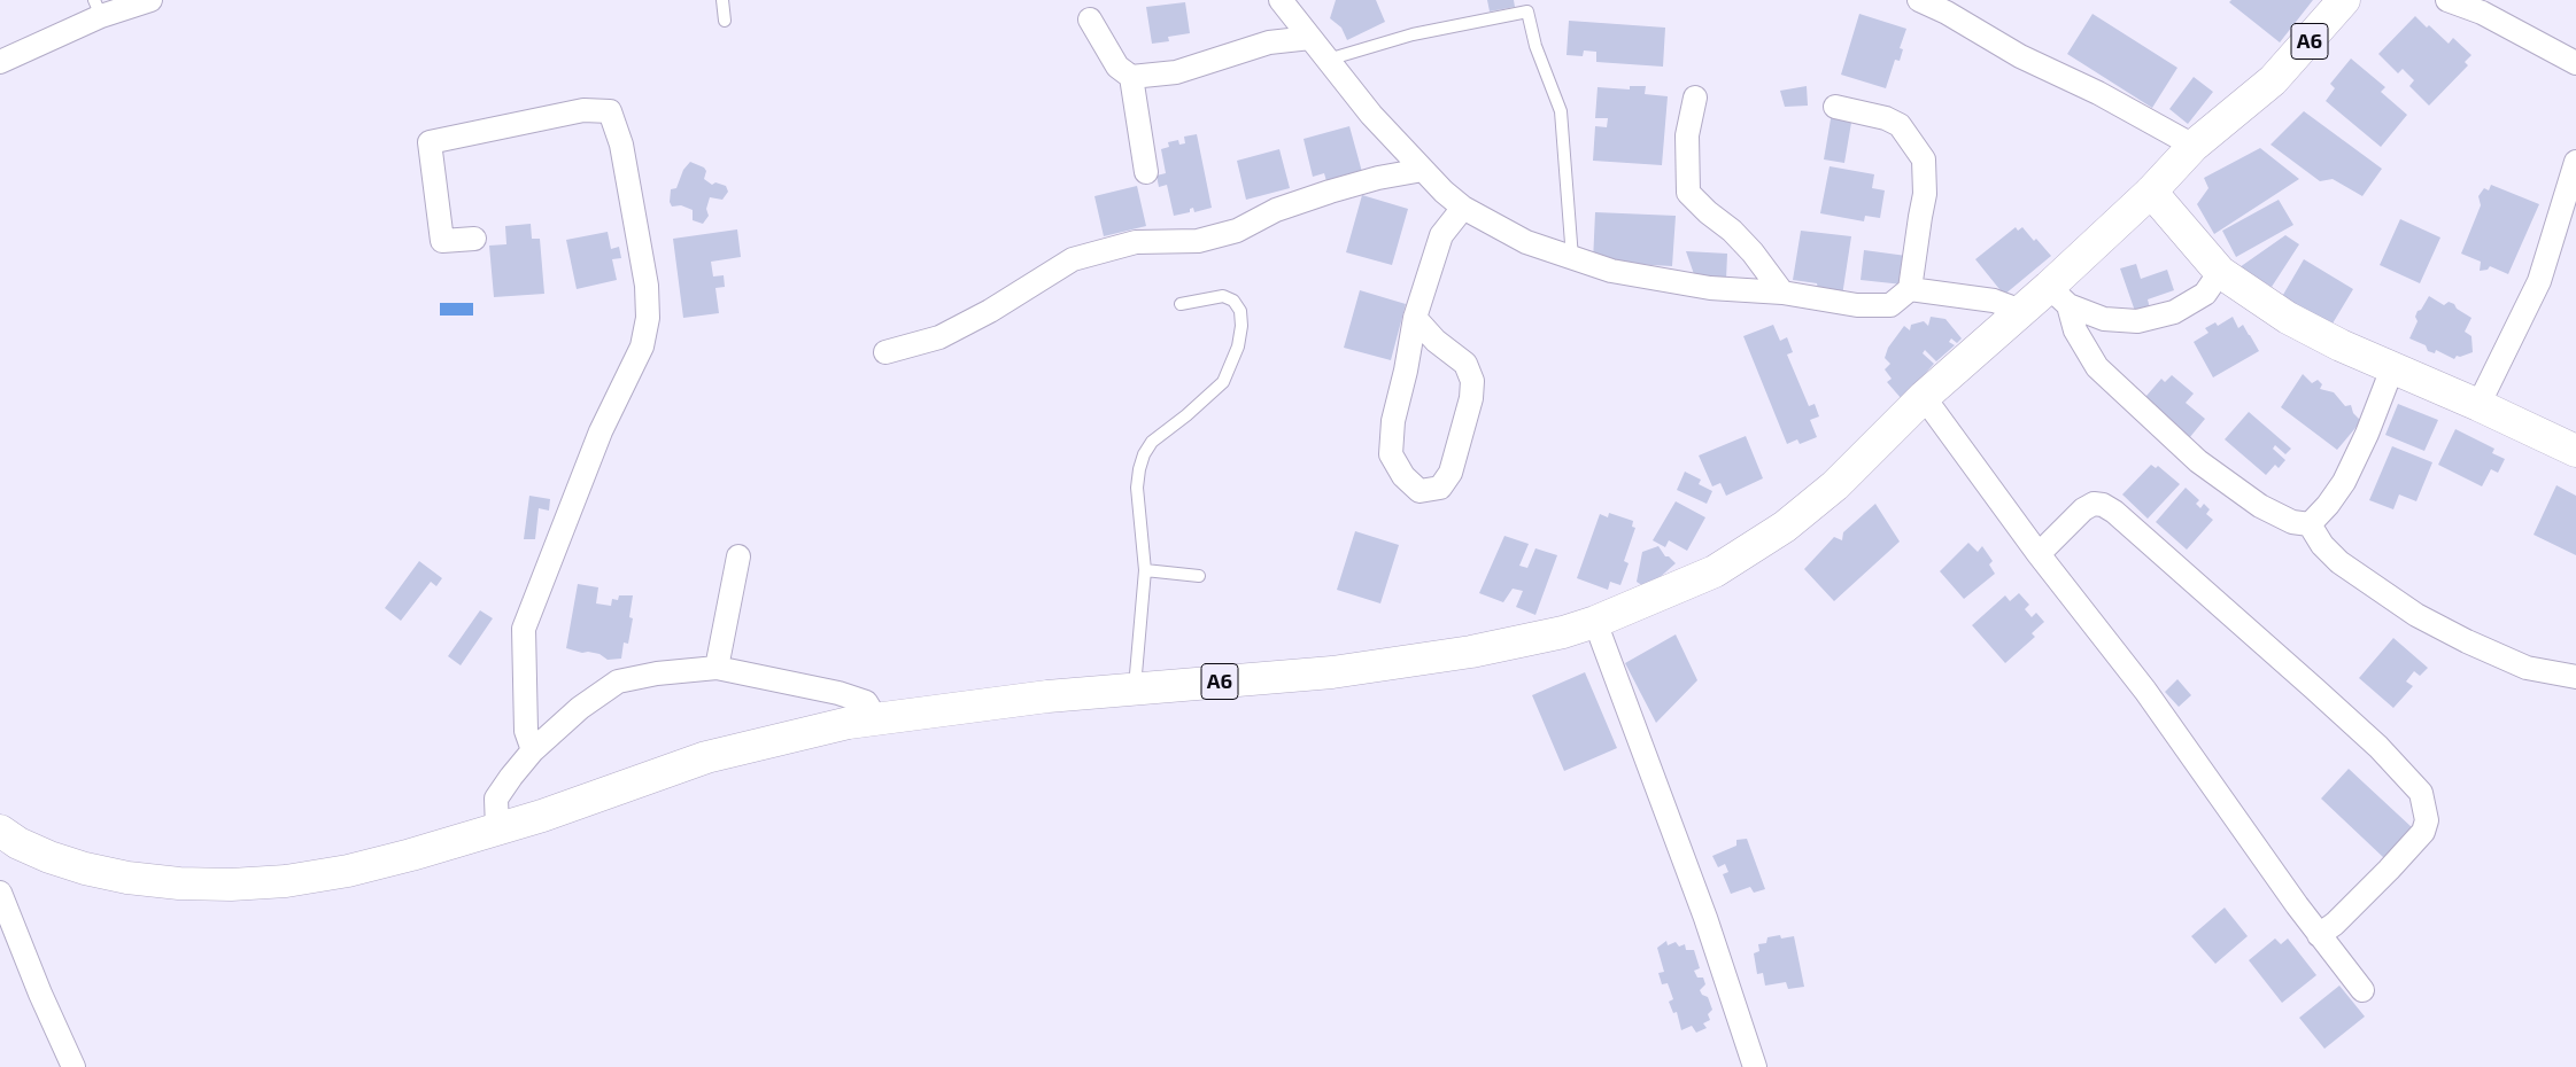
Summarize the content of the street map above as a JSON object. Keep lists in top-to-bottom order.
{
  "streets": {
    "main road": ["A6"]
  }
}
